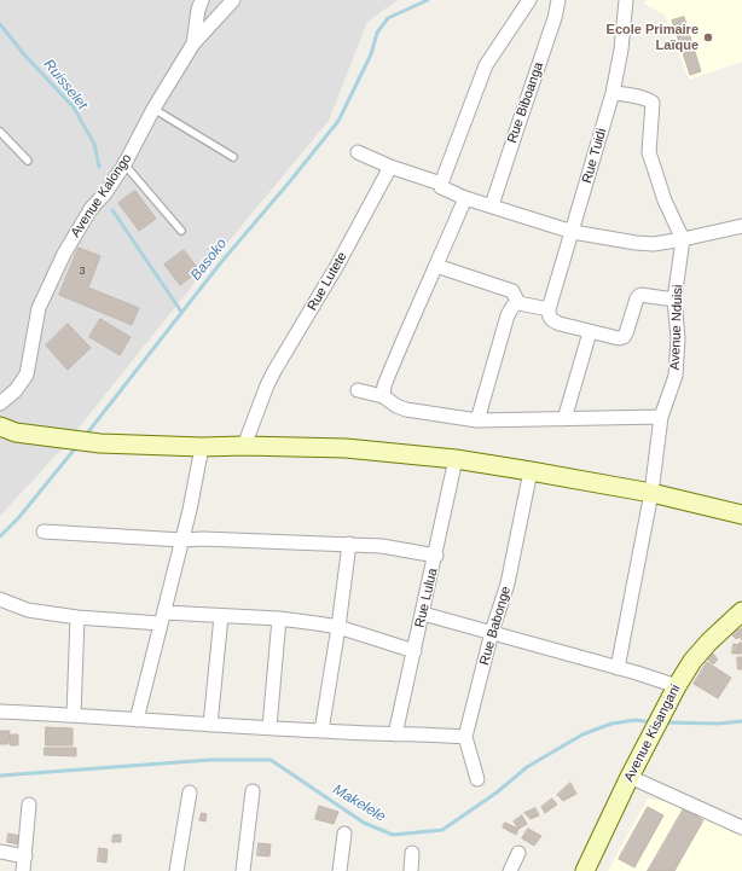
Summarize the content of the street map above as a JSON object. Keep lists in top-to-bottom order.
{
  "streets": {
    "street": [
      "Rue Biboanga",
      "Rue Tuidi",
      "Avenue Kalongo",
      "Rue Lutete",
      "Avenue Nduisi",
      "Rue Lulua",
      "Rue Babonge",
      "Avenue Kisangani"
    ]
  },
  "water": ["Ruisselet", "Basoko", "Makelele"],
  "places": ["Ecole Primaire Laïque"],
  "house_numbers": ["3"]
}
